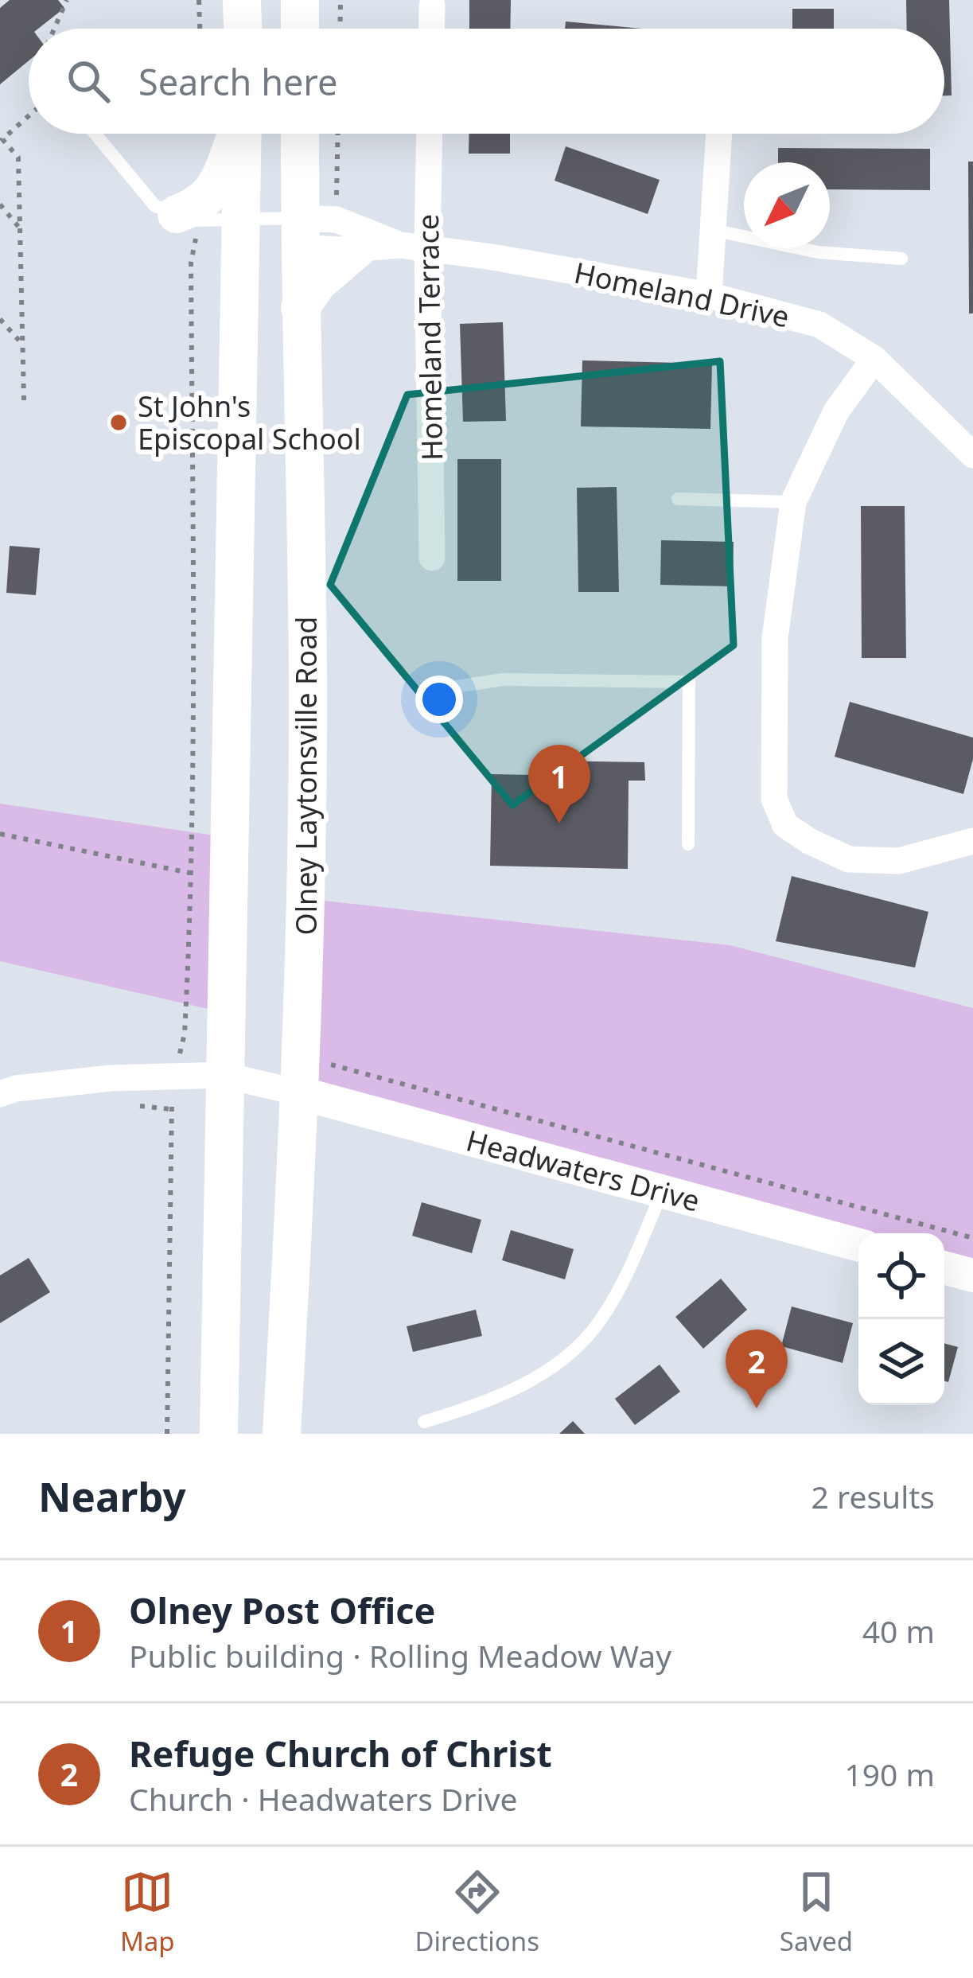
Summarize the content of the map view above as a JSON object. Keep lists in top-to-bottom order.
{
  "streets": {
    "main road": ["Olney Laytonsville Road"],
    "street": ["Homeland Drive", "Homeland Terrace", "Headwaters Drive"]
  },
  "crossings": [
    ["Homeland Drive", "Homeland Terrace"],
    ["Homeland Drive", "Olney Laytonsville Road"],
    ["Olney Laytonsville Road", "Headwaters Drive"]
  ],
  "places": ["St John's Episcopal School"],
  "north": "bottom left",
  "page": {
    "search": "Search here",
    "pins": ["1", "2"],
    "heading": ["Nearby", "2 results"],
    "list": [
      {
        "mark": "1",
        "name": "Olney Post Office",
        "note": "Public building · Rolling Meadow Way",
        "value": "40 m"
      },
      {
        "mark": "2",
        "name": "Refuge Church of Christ",
        "note": "Church · Headwaters Drive",
        "value": "190 m"
      }
    ],
    "nav": ["Map", "Directions", "Saved"]
  }
}
